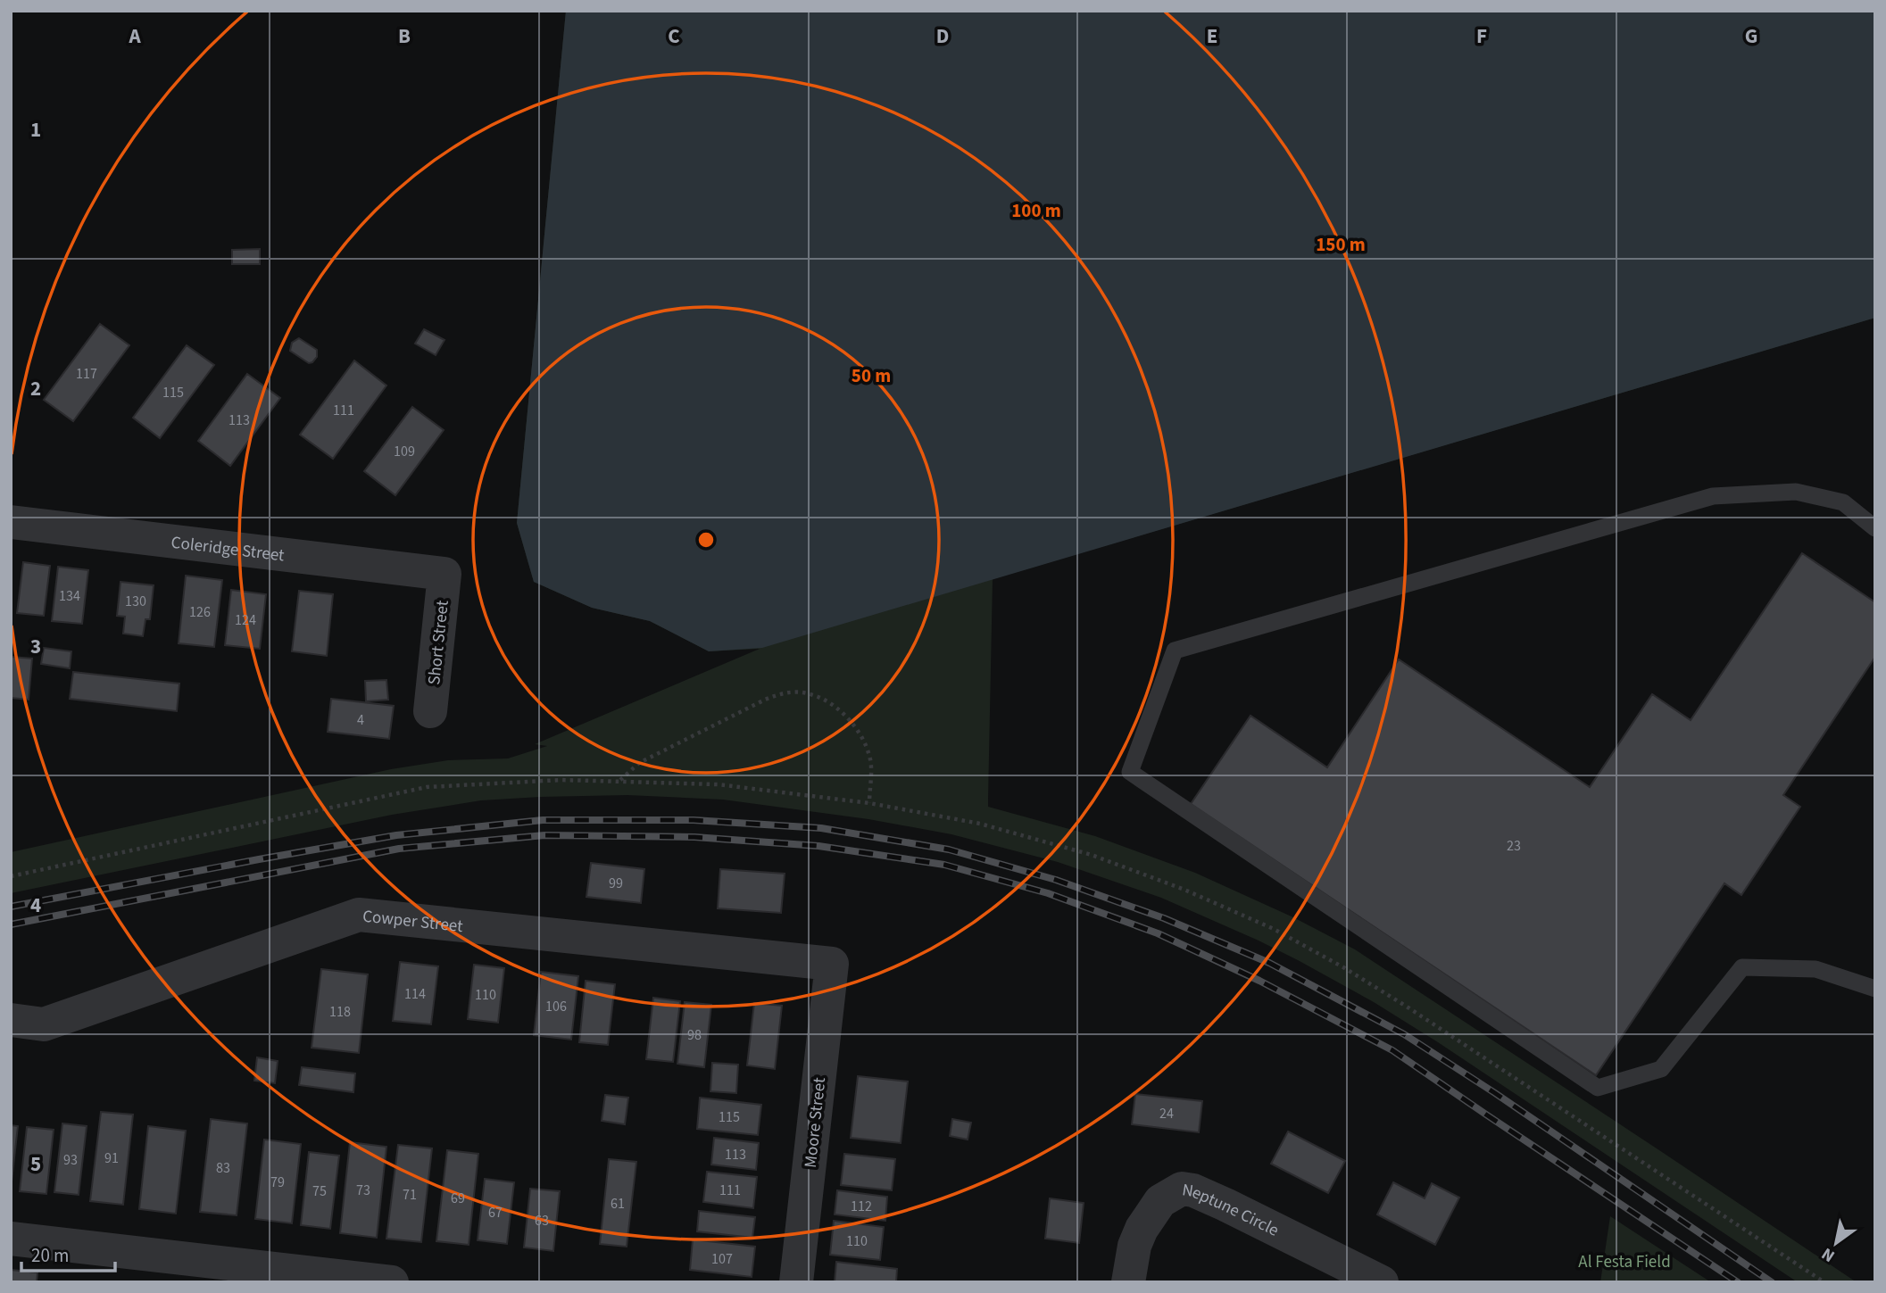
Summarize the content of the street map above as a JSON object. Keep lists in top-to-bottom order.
{
  "streets": {
    "street": [
      "Coleridge Street",
      "Short Street",
      "Cowper Street",
      "Moore Street",
      "Neptune Circle"
    ]
  },
  "crossings": [
    ["Coleridge Street", "Short Street"],
    ["Cowper Street", "Moore Street"]
  ],
  "parks": ["Al Festa Field"],
  "house_numbers": [
    "117",
    "115",
    "111",
    "113",
    "109",
    "134",
    "130",
    "126",
    "124",
    "4",
    "23",
    "99",
    "114",
    "110",
    "106",
    "118",
    "98",
    "24",
    "115",
    "113",
    "91",
    "93",
    "83",
    "79",
    "73",
    "111",
    "75",
    "71",
    "69",
    "61",
    "112",
    "67",
    "63",
    "110",
    "107"
  ],
  "scale_bar": "20 m",
  "north": "bottom left",
  "grid": {
    "columns": [
      "A",
      "B",
      "C",
      "D",
      "E",
      "F",
      "G"
    ],
    "rows": [
      "1",
      "2",
      "3",
      "4",
      "5"
    ]
  },
  "rings": ["100 m", "150 m", "50 m"]
}
